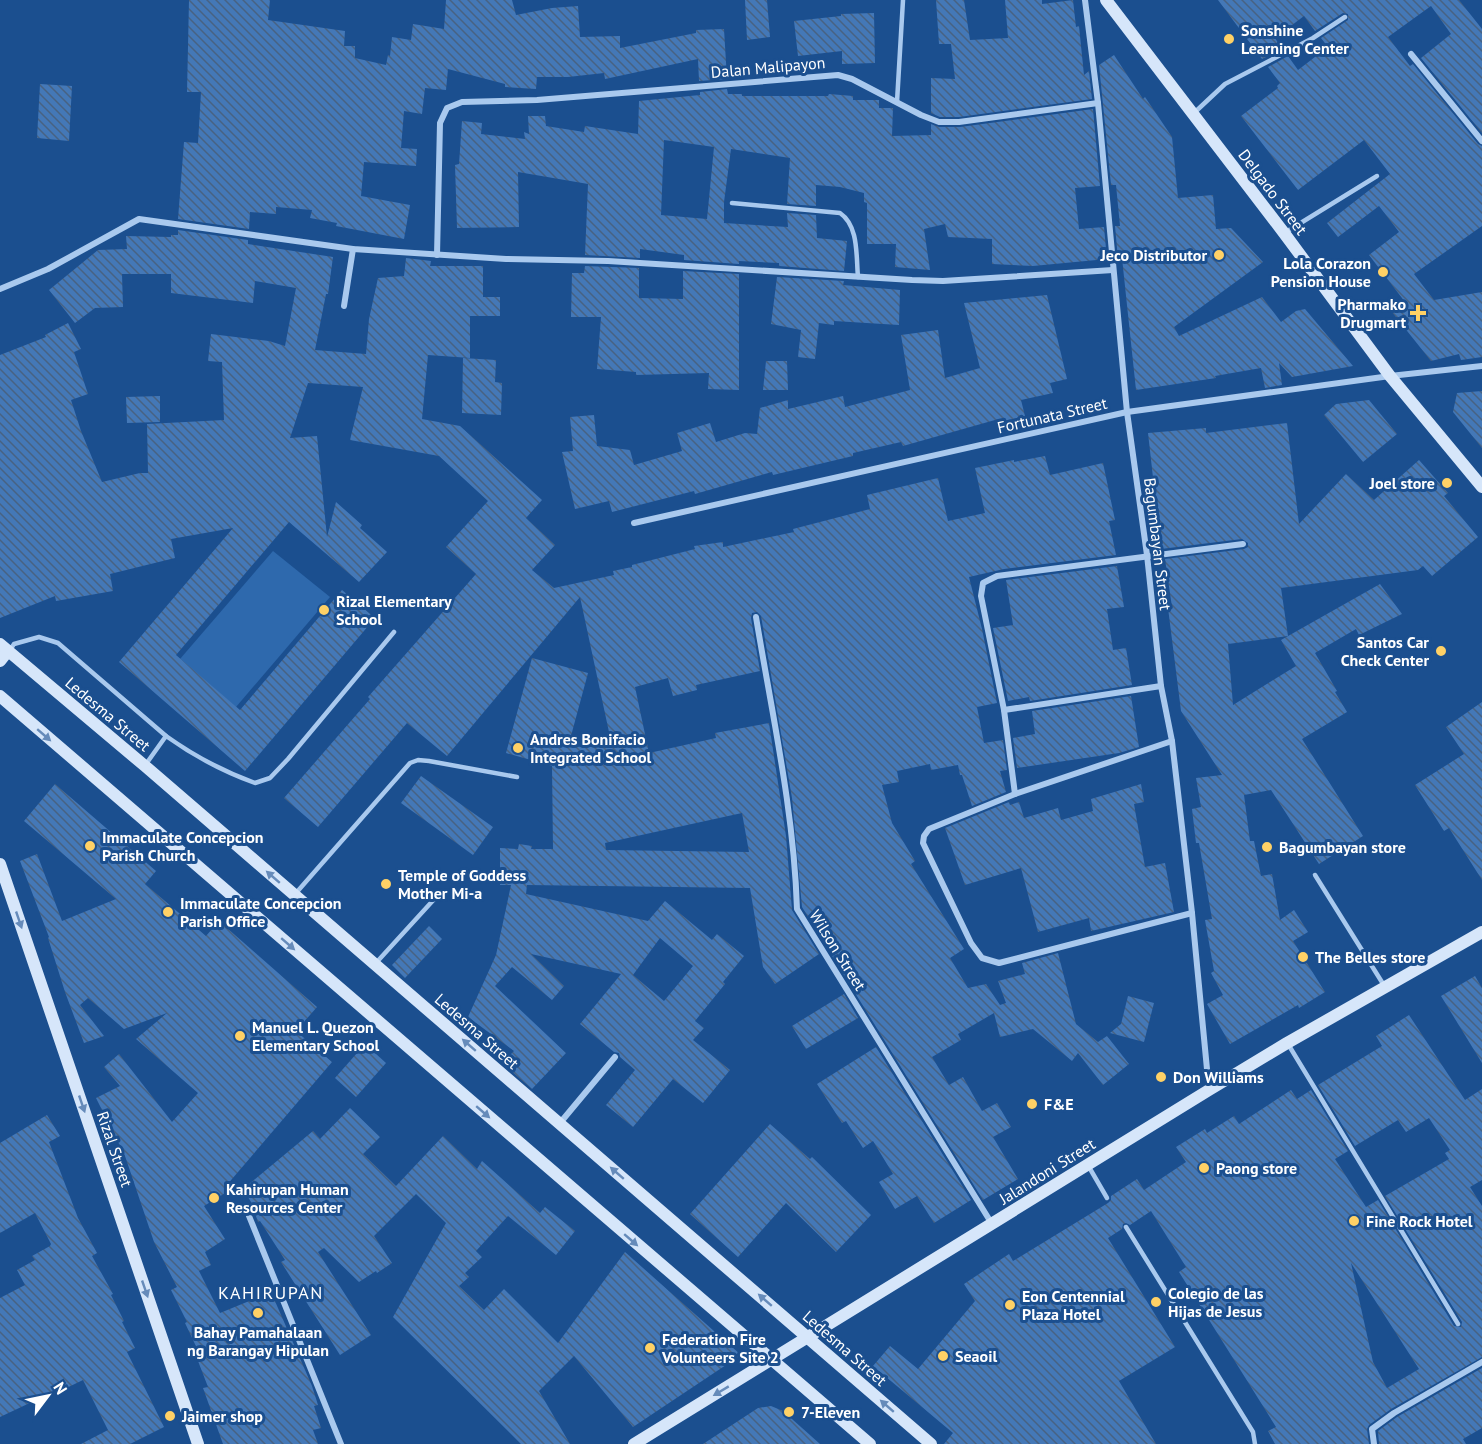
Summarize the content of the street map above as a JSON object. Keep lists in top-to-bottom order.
{
  "streets": {
    "main road": [
      "Delgado Street",
      "Ledesma Street",
      "Rizal Street",
      "Jalandoni Street"
    ],
    "street": [
      "Dalan Malipayon",
      "Fortunata Street",
      "Bagumbayan Street",
      "Wilson Street"
    ]
  },
  "crossings": [
    ["Dalan Malipayon", "Bagumbayan Street"],
    ["Delgado Street", "Fortunata Street"],
    ["Fortunata Street", "Bagumbayan Street"],
    ["Bagumbayan Street", "Jalandoni Street"],
    ["Ledesma Street", "Jalandoni Street"],
    ["Wilson Street", "Jalandoni Street"]
  ],
  "one_way": ["Rizal Street"],
  "districts": ["KAHIRUPAN"],
  "places": {
    "other": [
      "Sonshine Learning Center",
      "Jeco Distributor",
      "Lola Corazon Pension House",
      "Joel store",
      "Rizal Elementary School",
      "Santos Car Check Center",
      "Andres Bonifacio Integrated School",
      "Immaculate Concepcion Parish Church",
      "Bagumbayan store",
      "Temple of Goddess Mother Mi-a",
      "Immaculate Concepcion Parish Office",
      "The Belles store",
      "Manuel L. Quezon Elementary School",
      "Don Williams",
      "F&E",
      "Paong store",
      "Kahirupan Human Resources Center",
      "Fine Rock Hotel",
      "Colegio de las Hijas de Jesus",
      "Eon Centennial Plaza Hotel",
      "Bahay Pamahalaan ng Barangay Hipulan",
      "Federation Fire Volunteers Site 2",
      "Seaoil",
      "7-Eleven",
      "Jaimer shop"
    ],
    "health": ["Pharmako Drugmart"]
  },
  "north": "top right"
}
